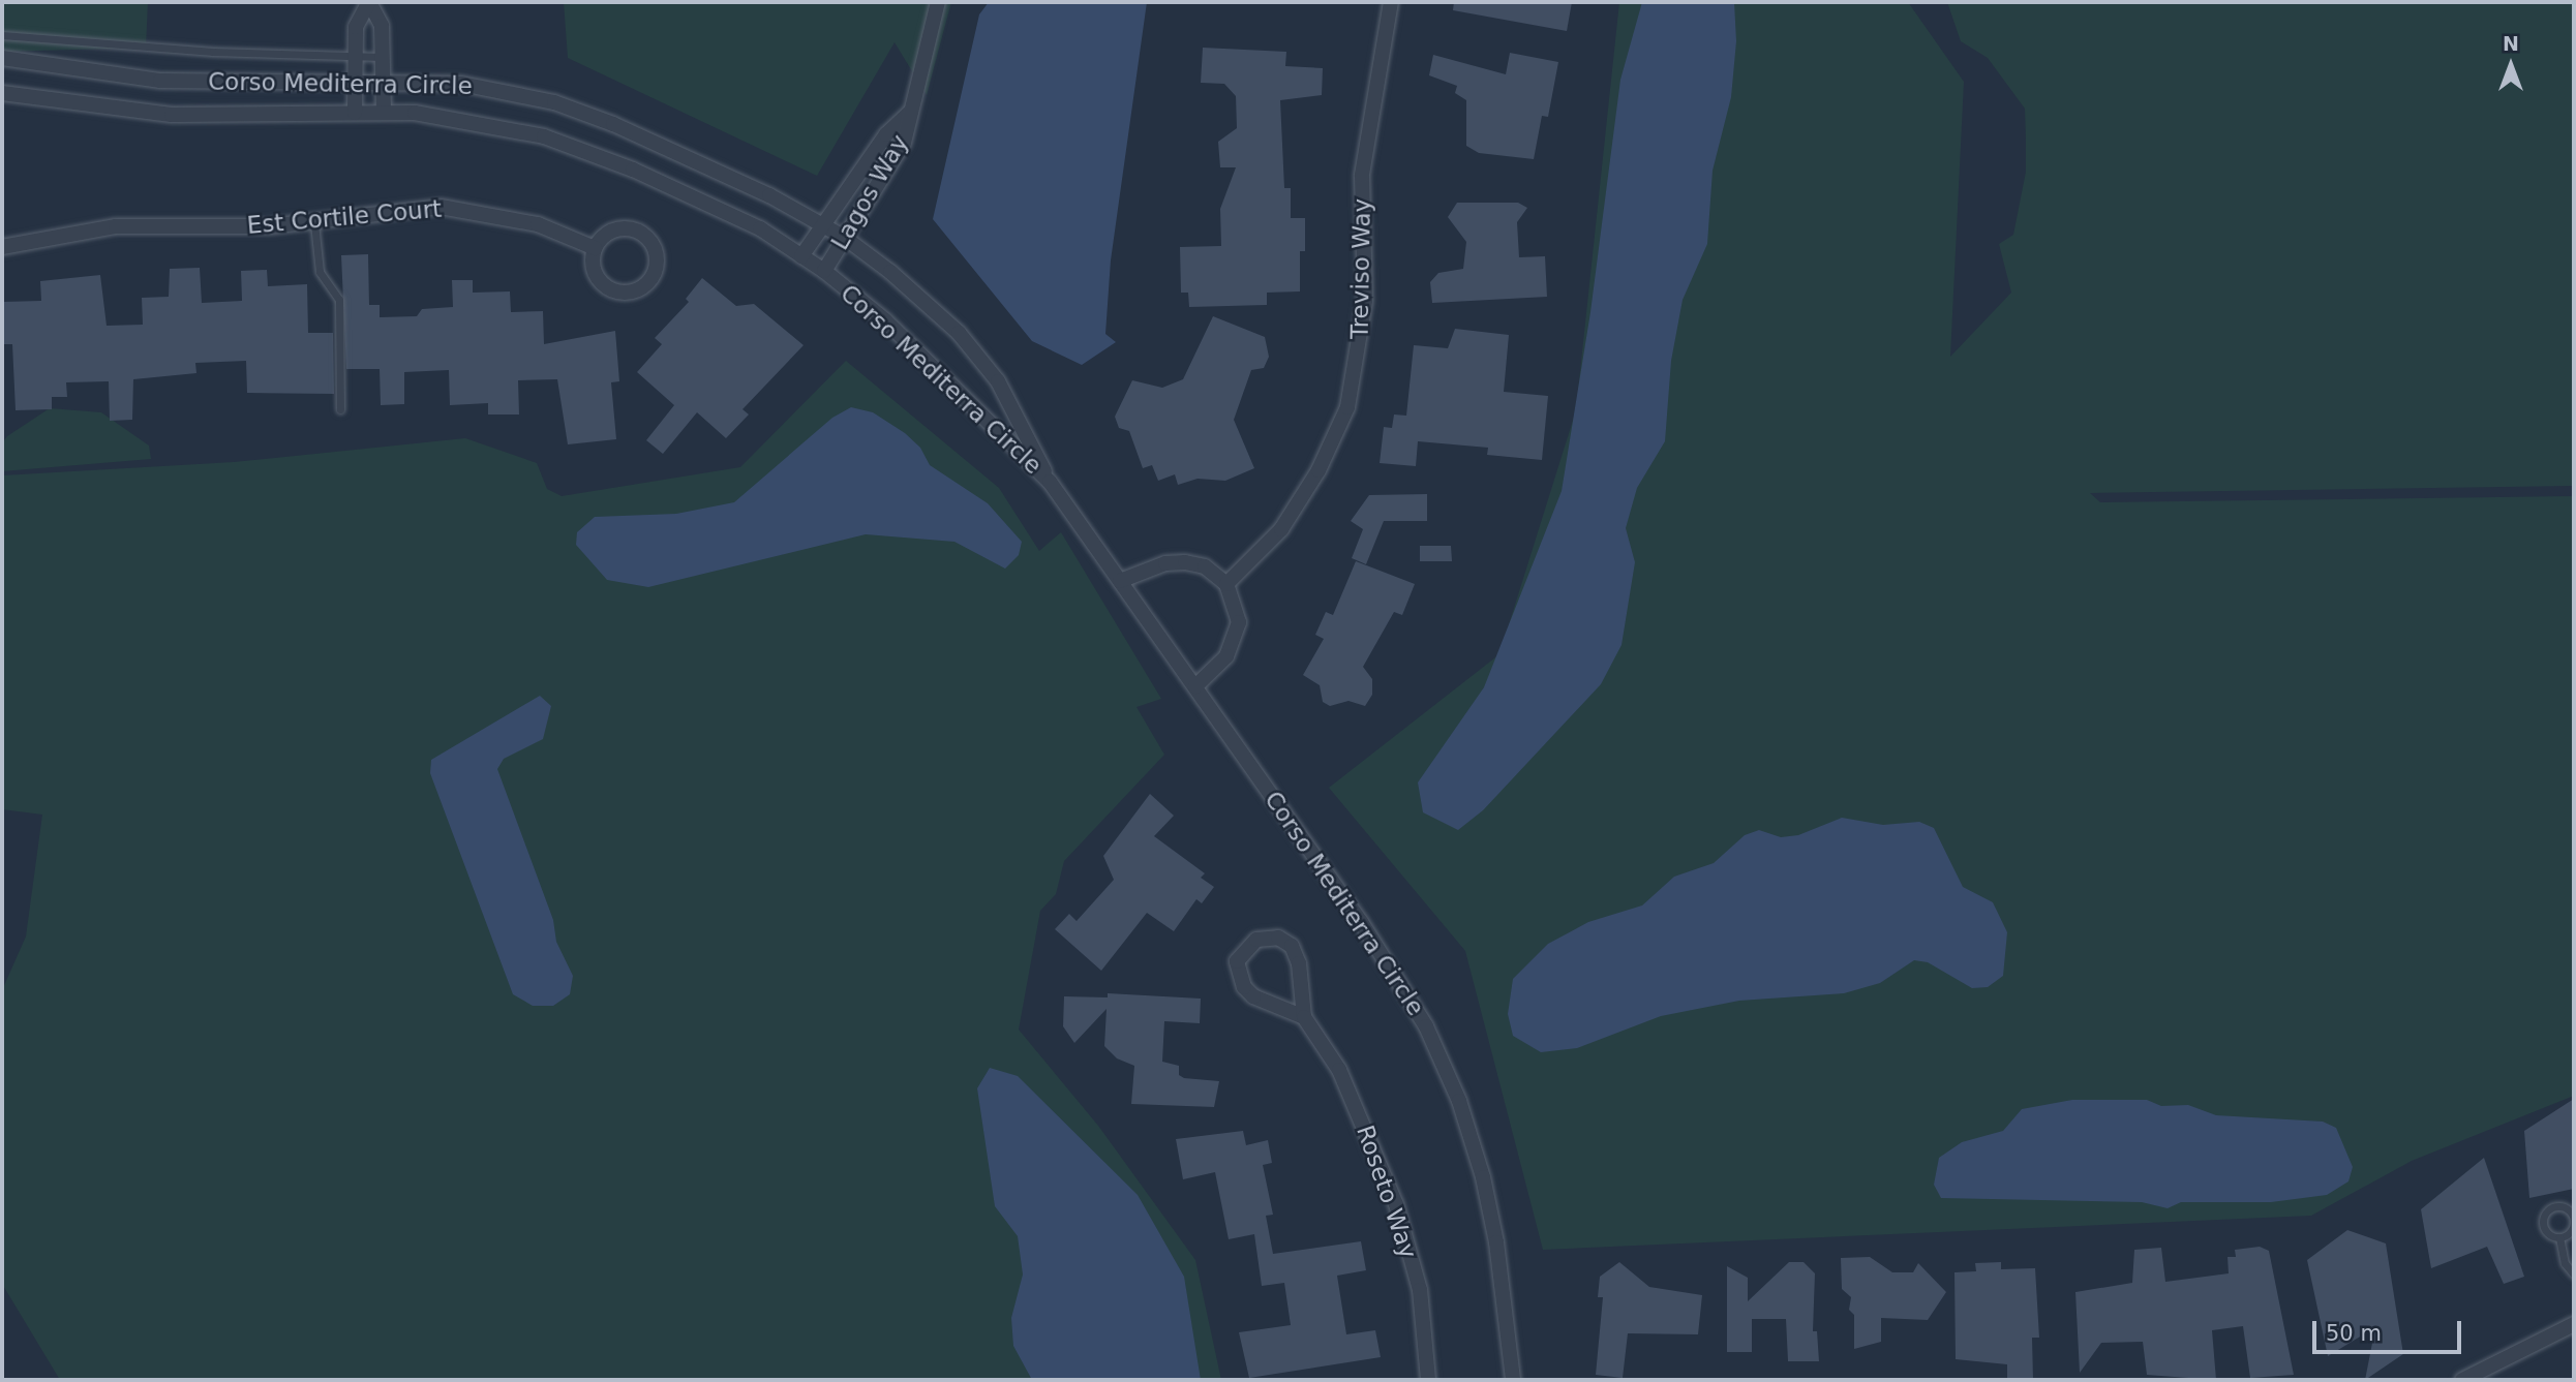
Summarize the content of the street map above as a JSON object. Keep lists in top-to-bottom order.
{
  "streets": {
    "street": [
      "Corso Mediterra Circle",
      "Lagos Way",
      "Est Cortile Court",
      "Treviso Way",
      "Roseto Way"
    ]
  },
  "crossings": [
    ["Corso Mediterra Circle", "Lagos Way"]
  ],
  "scale_bar": "50 m",
  "north": "top"
}
